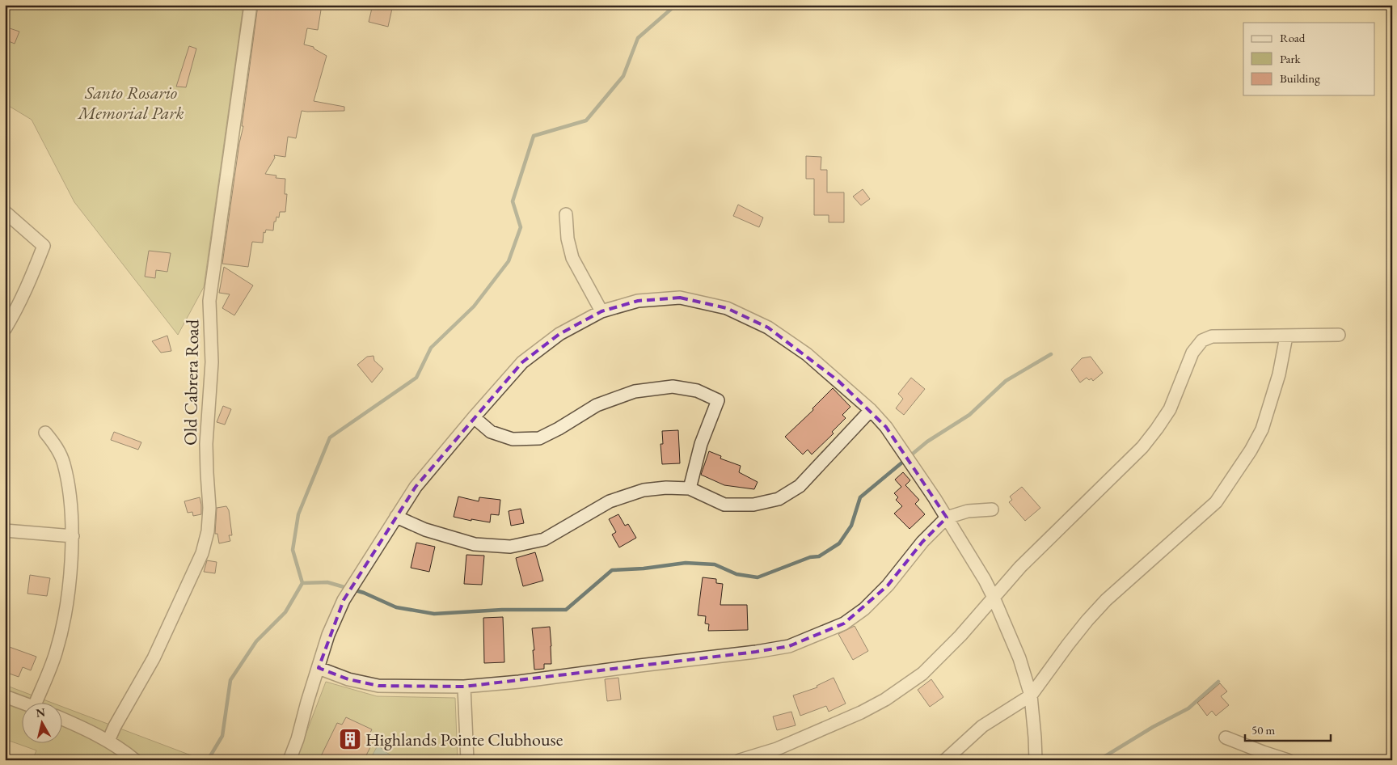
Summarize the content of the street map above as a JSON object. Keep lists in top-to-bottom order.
{
  "streets": {
    "street": ["Old Cabrera Road"]
  },
  "parks": ["Santo Rosario Memorial Park"],
  "places": {
    "building": ["Highlands Pointe Clubhouse"]
  },
  "legend": ["Road", "Park", "Building"],
  "scale_bar": "50 m",
  "north": "top"
}
